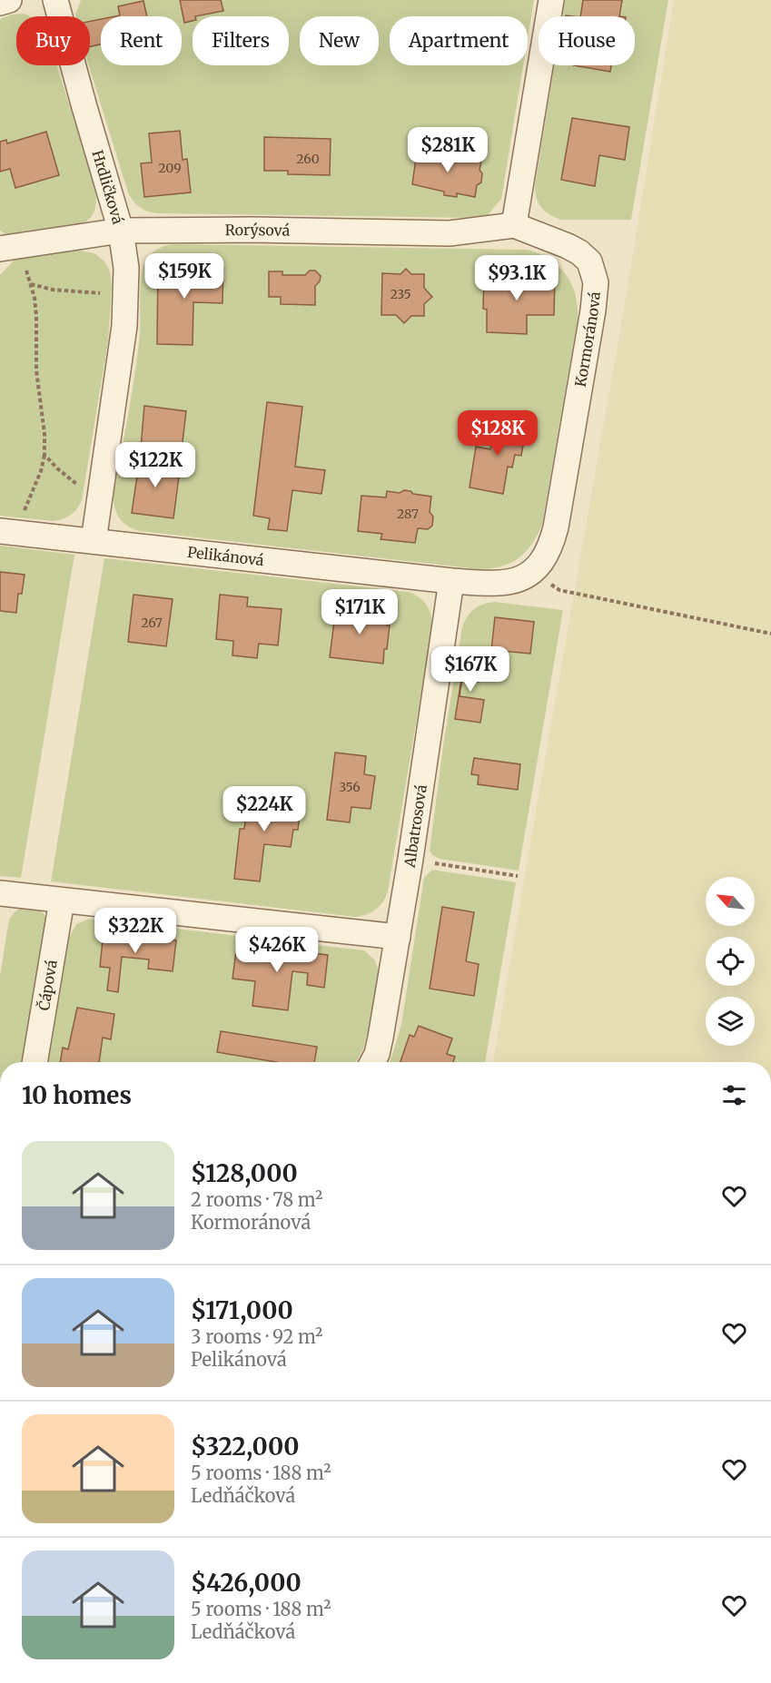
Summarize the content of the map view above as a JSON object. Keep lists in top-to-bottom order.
{
  "streets": {
    "street": [
      "Hrdličková",
      "Rorýsová",
      "Kormoránová",
      "Pelikánová",
      "Albatrosová",
      "Čápová"
    ]
  },
  "crossings": [
    ["Hrdličková", "Rorýsová"],
    ["Hrdličková", "Pelikánová"],
    ["Rorýsová", "Kormoránová"],
    ["Pelikánová", "Albatrosová"]
  ],
  "house_numbers": [
    "260",
    "209",
    "235",
    "287",
    "267",
    "356"
  ],
  "north": "top left",
  "page": {
    "chip": [
      "Buy",
      "Rent",
      "Filters",
      "New",
      "Apartment",
      "House"
    ],
    "price": [
      "$281K",
      "$159K",
      "$93.1K",
      "$128K",
      "$122K",
      "$171K",
      "$167K",
      "$224K",
      "$322K",
      "$426K"
    ],
    "heading": "10 homes",
    "list": [
      {
        "name": "$128,000",
        "note": "2 rooms · 78 m² · Kormoránová"
      },
      {
        "name": "$171,000",
        "note": "3 rooms · 92 m² · Pelikánová"
      },
      {
        "name": "$322,000",
        "note": "5 rooms · 188 m² · Ledňáčková"
      },
      {
        "name": "$426,000",
        "note": "5 rooms · 188 m² · Ledňáčková"
      }
    ]
  }
}
